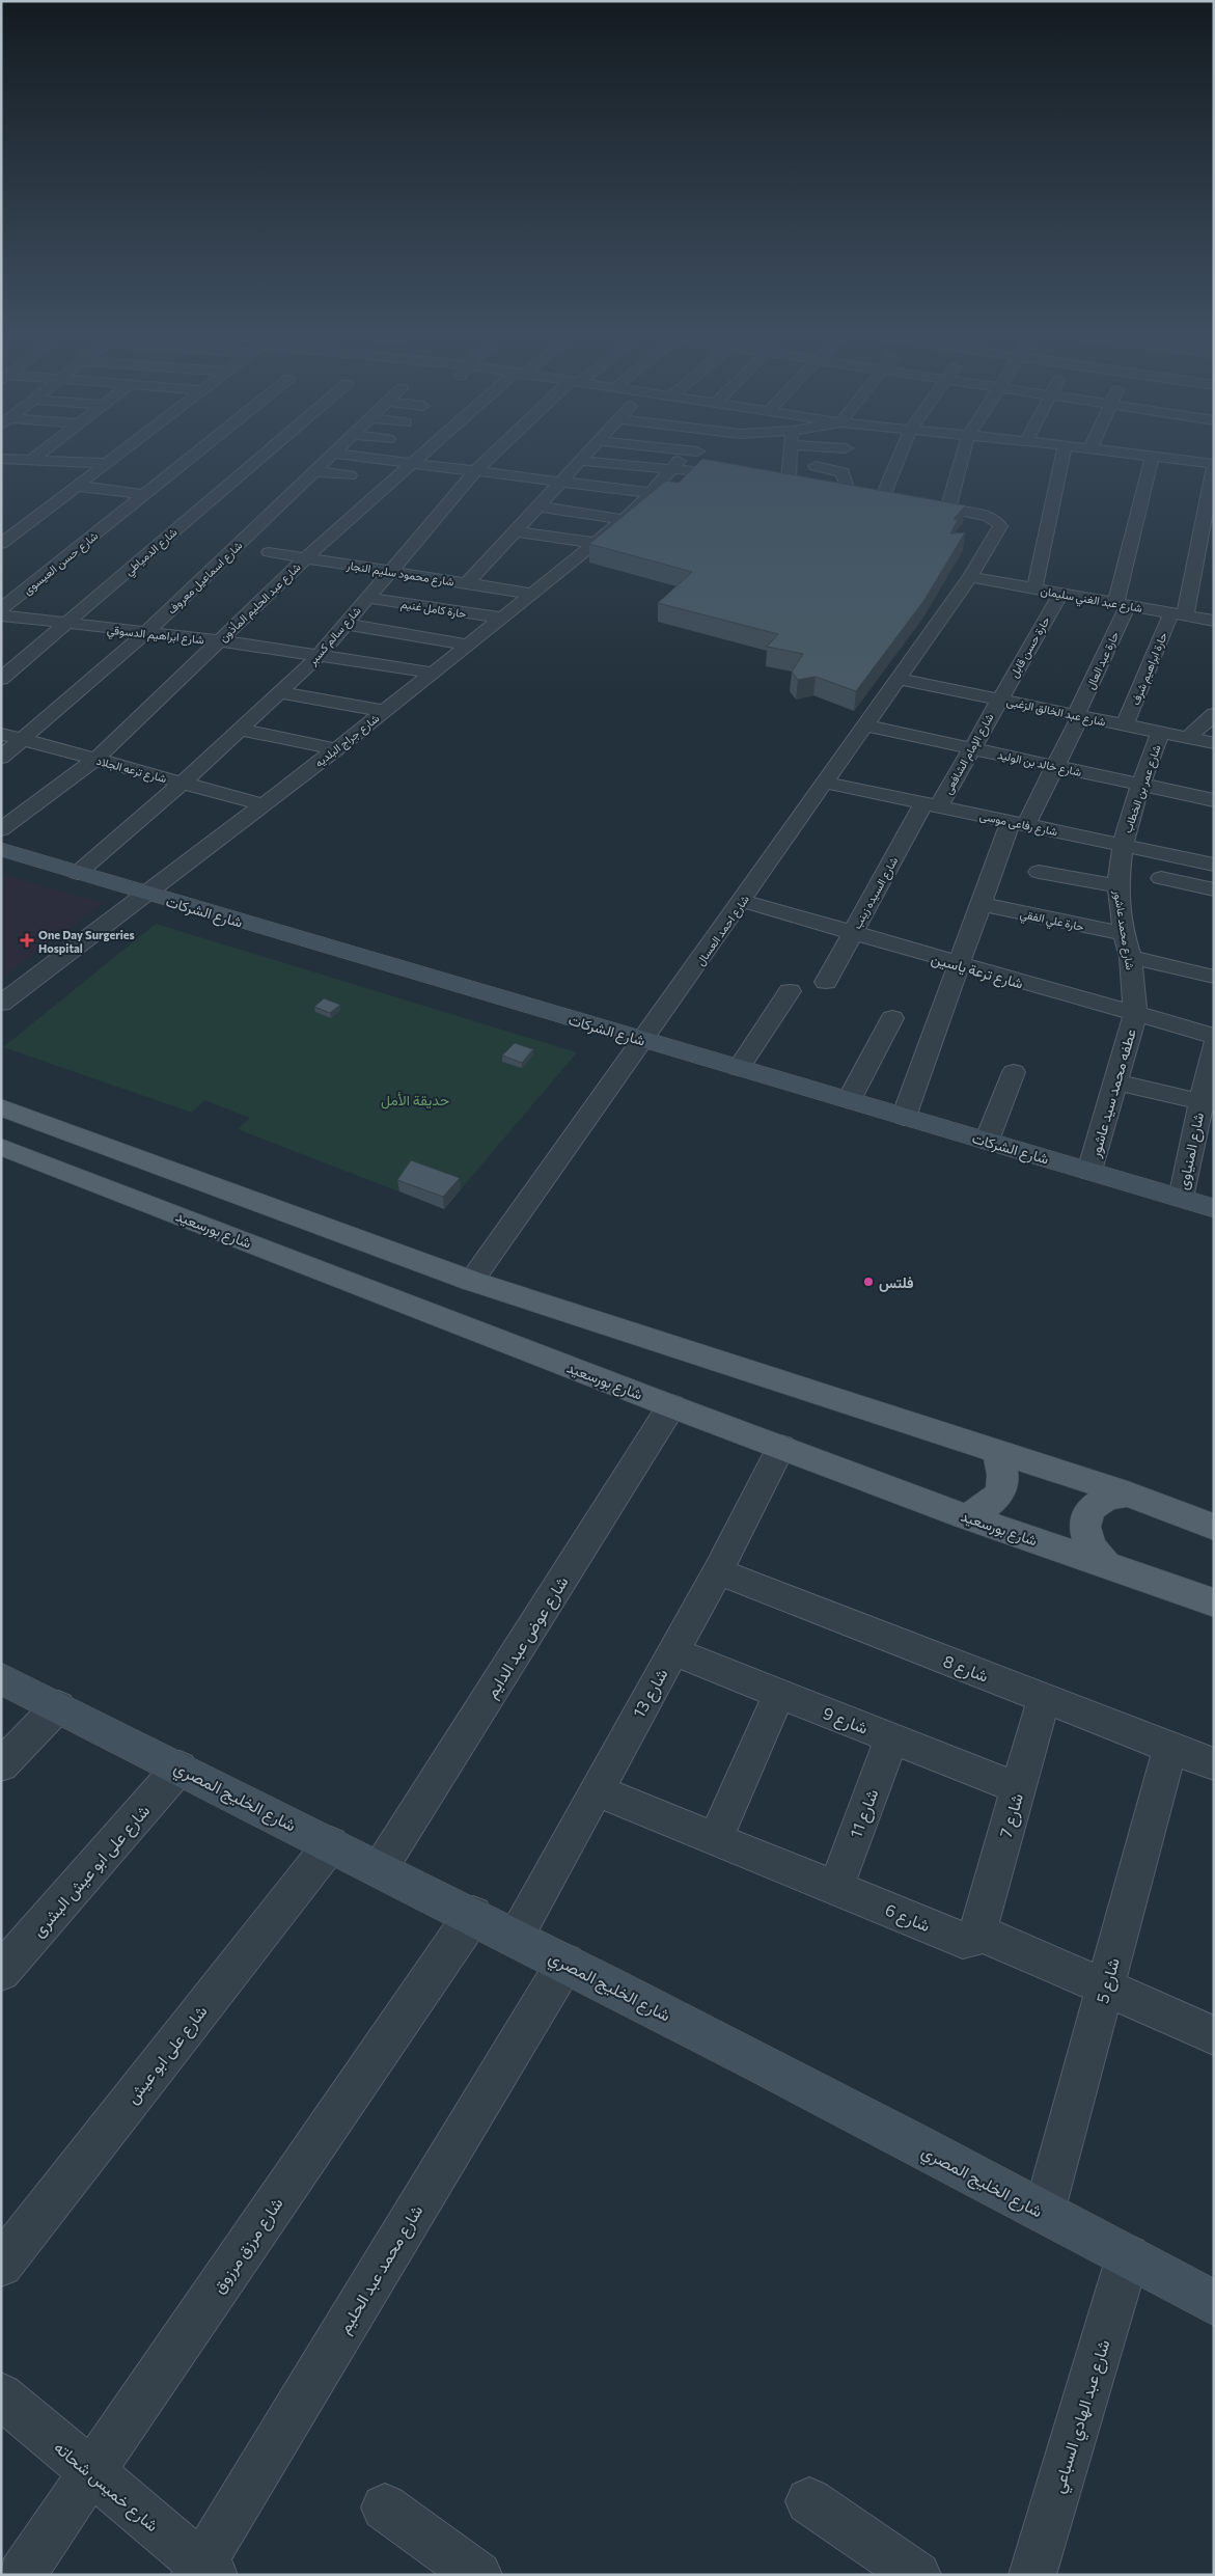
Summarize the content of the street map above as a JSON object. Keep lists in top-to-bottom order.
{
  "streets": {
    "main road": ["شارع الشركات", "شارع بورسعيد", "شارع الخليج المصري"],
    "street": [
      "شارع الدمياطي",
      "شارع حسن العيسوى",
      "شارع محمود سليم النجار",
      "شارع اسماعيل معروف",
      "شارع عبد الغني سليمان",
      "شارع عبد الحليم المأذون",
      "حارة كامل غنيم",
      "شارع ابراهيم الدسوقي",
      "شارع سالم كسبر",
      "حارة حسن قابل",
      "حارة عبد العال",
      "حارة ابراهيم شرف",
      "شارع عبد الخالق الزغبى",
      "شارع جراج البلديه",
      "شارع الإمام الشافعى",
      "شارع خالد بن الوليد",
      "شارع ترعه الجلاد",
      "شارع عمر بن الخطاب",
      "شارع رفاعى موسى",
      "شارع السيده زينب",
      "حارة علي الفقي",
      "شارع احمد العسال",
      "شارع محمد عاشور",
      "شارع ترعة ياسين",
      "عطفه محمد سيد عاشور",
      "شارع المنياوى",
      "شارع عوض عبد الدايم",
      "شارع 8",
      "شارع 13",
      "شارع 9",
      "شارع 11",
      "شارع 7",
      "شارع على ابو عيش البشرى",
      "شارع 6",
      "شارع 5",
      "شارع على ابو عيش",
      "شارع مرزق مرزوق",
      "شارع محمد عبد الحليم",
      "شارع عبد الهادي السباعي",
      "شارع خميس شحاته"
    ]
  },
  "crossings": [
    ["شارع الدمياطي", "شارع ابراهيم الدسوقي"],
    ["شارع محمود سليم النجار", "شارع عبد الحليم المأذون"],
    ["شارع محمود سليم النجار", "شارع سالم كسبر"],
    ["شارع محمود سليم النجار", "شارع جراج البلديه"],
    ["شارع اسماعيل معروف", "شارع ابراهيم الدسوقي"],
    ["شارع اسماعيل معروف", "شارع ترعه الجلاد"],
    ["شارع عبد الغني سليمان", "حارة حسن قابل"],
    ["شارع عبد الغني سليمان", "حارة عبد العال"],
    ["شارع عبد الغني سليمان", "حارة ابراهيم شرف"],
    ["شارع عبد الغني سليمان", "شارع احمد العسال"],
    ["شارع عبد الحليم المأذون", "شارع ابراهيم الدسوقي"],
    ["شارع عبد الحليم المأذون", "شارع ترعه الجلاد"],
    ["حارة كامل غنيم", "شارع سالم كسبر"],
    ["حارة كامل غنيم", "شارع جراج البلديه"],
    ["شارع ابراهيم الدسوقي", "شارع سالم كسبر"],
    ["شارع ابراهيم الدسوقي", "شارع جراج البلديه"],
    ["شارع سالم كسبر", "شارع ترعه الجلاد"],
    ["شارع سالم كسبر", "شارع الشركات"],
    ["حارة حسن قابل", "شارع عبد الخالق الزغبى"],
    ["حارة حسن قابل", "شارع الإمام الشافعى"],
    ["حارة عبد العال", "شارع عبد الخالق الزغبى"],
    ["حارة عبد العال", "شارع خالد بن الوليد"],
    ["حارة عبد العال", "شارع رفاعى موسى"],
    ["حارة عبد العال", "شارع الشركات"],
    ["حارة عبد العال", "حارة علي الفقي"],
    ["حارة عبد العال", "شارع ترعة ياسين"],
    ["حارة ابراهيم شرف", "شارع عبد الخالق الزغبى"],
    ["شارع عبد الخالق الزغبى", "شارع الإمام الشافعى"],
    ["شارع عبد الخالق الزغبى", "شارع عمر بن الخطاب"],
    ["شارع عبد الخالق الزغبى", "شارع احمد العسال"],
    ["شارع جراج البلديه", "شارع ترعه الجلاد"],
    ["شارع جراج البلديه", "شارع الشركات"],
    ["شارع الإمام الشافعى", "شارع خالد بن الوليد"],
    ["شارع الإمام الشافعى", "شارع رفاعى موسى"],
    ["شارع الإمام الشافعى", "شارع السيده زينب"],
    ["شارع خالد بن الوليد", "شارع عمر بن الخطاب"],
    ["شارع خالد بن الوليد", "شارع احمد العسال"],
    ["شارع عمر بن الخطاب", "شارع رفاعى موسى"],
    ["شارع عمر بن الخطاب", "شارع محمد عاشور"],
    ["شارع رفاعى موسى", "شارع السيده زينب"],
    ["شارع رفاعى موسى", "شارع احمد العسال"],
    ["شارع رفاعى موسى", "شارع محمد عاشور"],
    ["شارع السيده زينب", "شارع ترعة ياسين"],
    ["شارع الشركات", "شارع احمد العسال"],
    ["شارع الشركات", "عطفه محمد سيد عاشور"],
    ["شارع الشركات", "شارع المنياوى"],
    ["حارة علي الفقي", "شارع محمد عاشور"],
    ["شارع احمد العسال", "شارع ترعة ياسين"],
    ["شارع محمد عاشور", "شارع ترعة ياسين"],
    ["شارع محمد عاشور", "عطفه محمد سيد عاشور"],
    ["شارع ترعة ياسين", "عطفه محمد سيد عاشور"],
    ["شارع بورسعيد", "شارع عوض عبد الدايم"],
    ["شارع بورسعيد", "شارع 13"],
    ["شارع عوض عبد الدايم", "شارع الخليج المصري"],
    ["شارع 8", "شارع 13"],
    ["شارع 8", "شارع 7"],
    ["شارع 8", "شارع 5"],
    ["شارع 13", "شارع 9"],
    ["شارع 13", "شارع الخليج المصري"],
    ["شارع 13", "شارع 6"],
    ["شارع 9", "شارع 11"],
    ["شارع 9", "شارع 7"],
    ["شارع الخليج المصري", "شارع على ابو عيش البشرى"],
    ["شارع الخليج المصري", "شارع 5"],
    ["شارع الخليج المصري", "شارع على ابو عيش"],
    ["شارع الخليج المصري", "شارع مرزق مرزوق"],
    ["شارع الخليج المصري", "شارع محمد عبد الحليم"],
    ["شارع الخليج المصري", "شارع عبد الهادي السباعي"],
    ["شارع 11", "شارع 6"],
    ["شارع 7", "شارع 6"],
    ["شارع مرزق مرزوق", "شارع خميس شحاته"],
    ["شارع محمد عبد الحليم", "شارع خميس شحاته"]
  ],
  "parks": ["حديقة الأمل"],
  "places": {
    "health": ["One Day Surgeries Hospital"],
    "other": ["فلتس"]
  }
}
